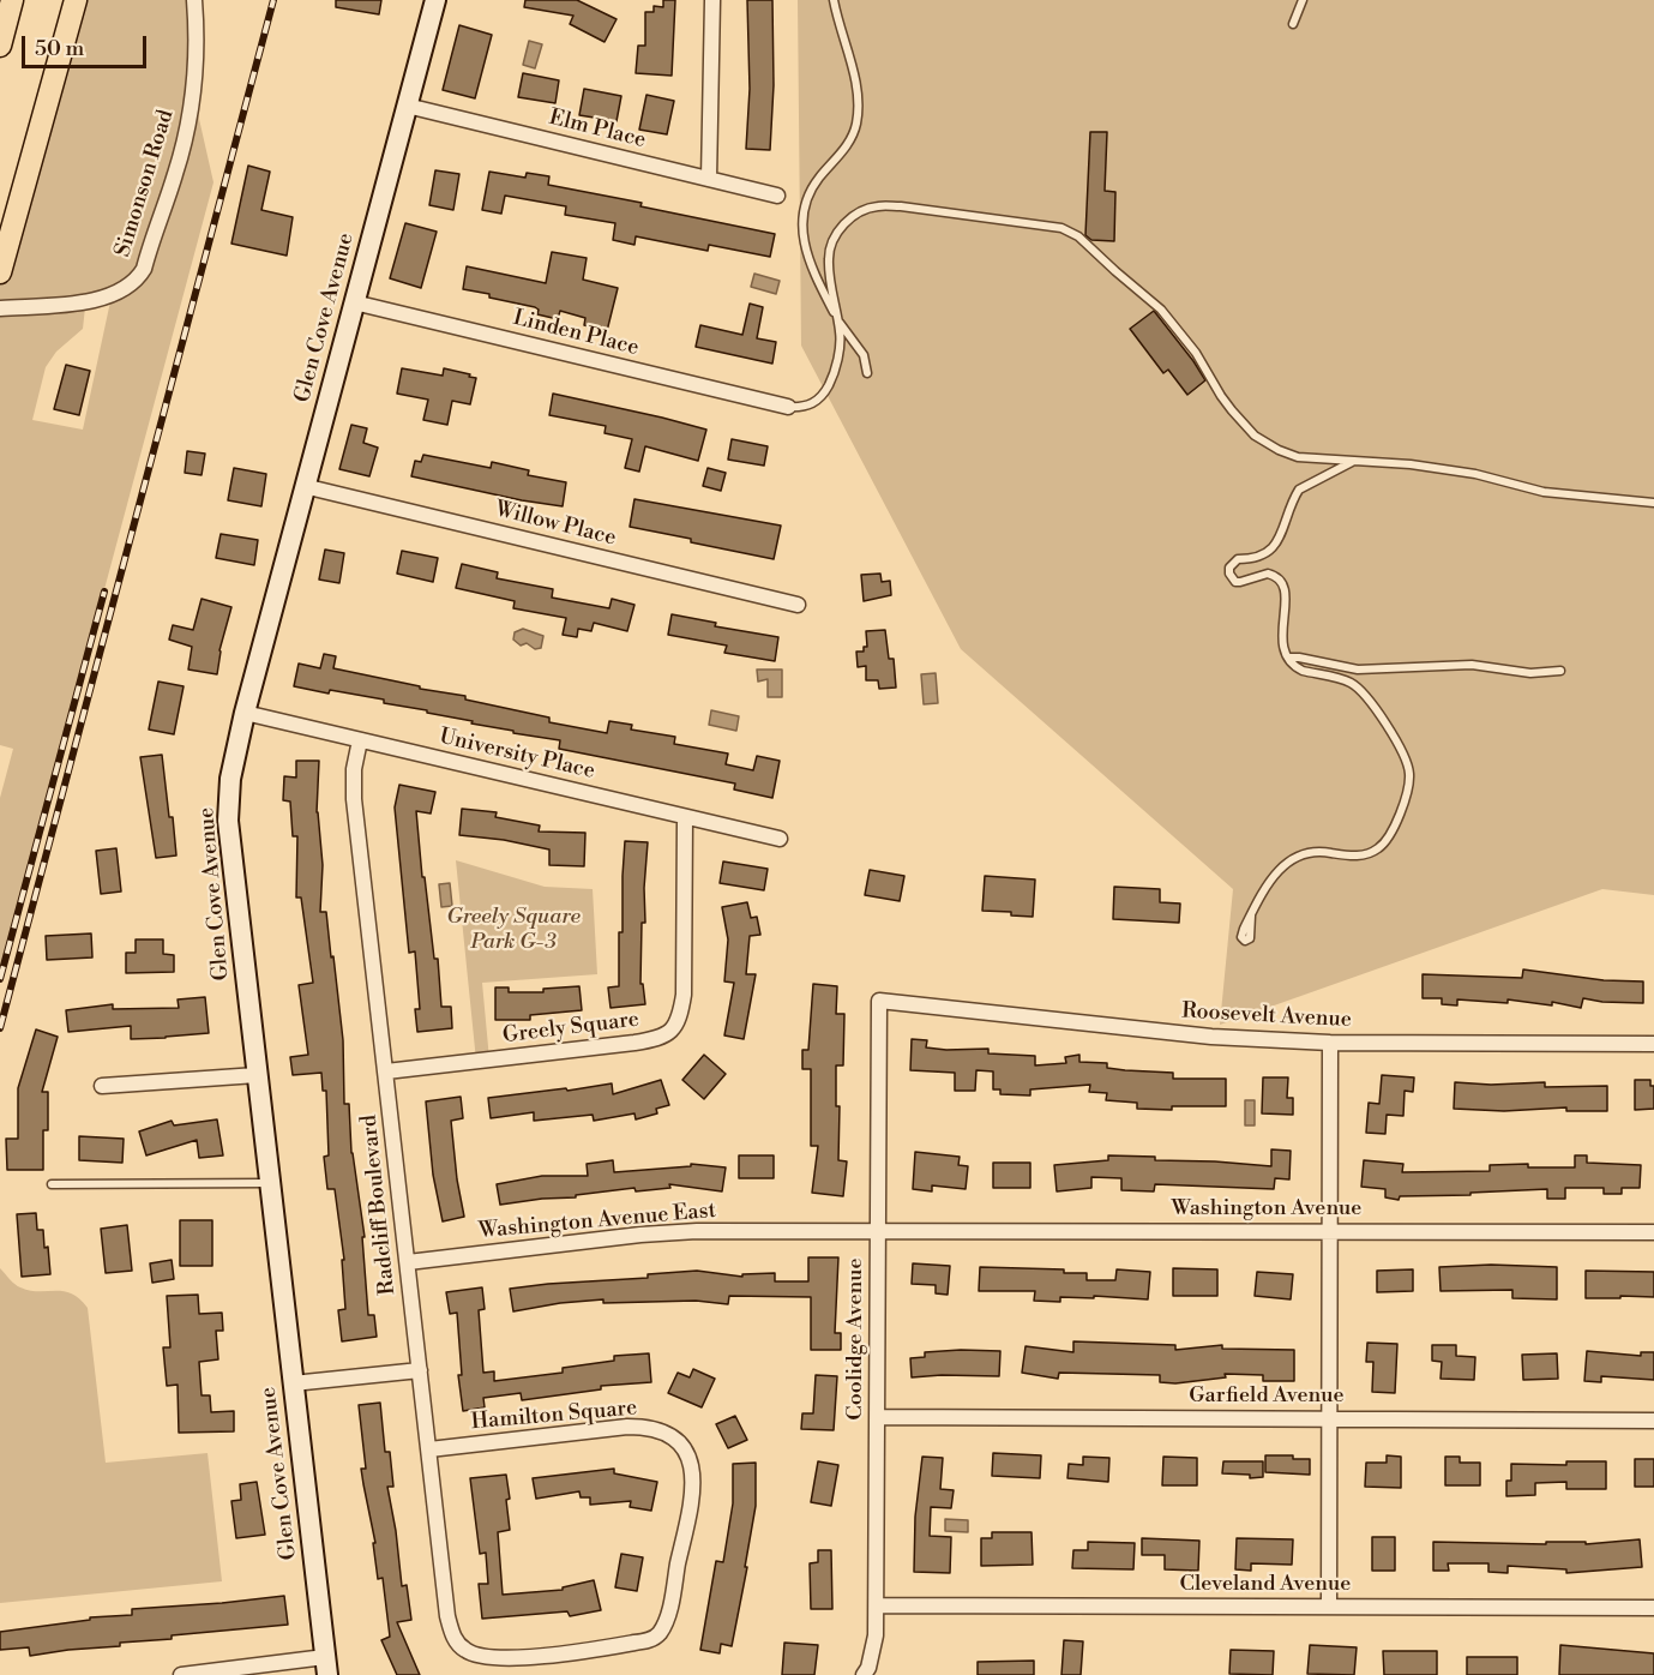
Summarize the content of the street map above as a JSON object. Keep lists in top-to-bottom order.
{
  "streets": {
    "main road": ["Glen Cove Avenue"],
    "street": [
      "Elm Place",
      "Simonson Road",
      "Linden Place",
      "Willow Place",
      "University Place",
      "Roosevelt Avenue",
      "Greely Square",
      "Radcliff Boulevard",
      "Washington Avenue",
      "Washington Avenue East",
      "Coolidge Avenue",
      "Garfield Avenue",
      "Hamilton Square",
      "Cleveland Avenue"
    ]
  },
  "crossings": [
    ["Elm Place", "Glen Cove Avenue"],
    ["Glen Cove Avenue", "Linden Place"],
    ["Glen Cove Avenue", "Willow Place"],
    ["Glen Cove Avenue", "University Place"],
    ["University Place", "Greely Square"],
    ["University Place", "Radcliff Boulevard"],
    ["Roosevelt Avenue", "Coolidge Avenue"],
    ["Greely Square", "Radcliff Boulevard"],
    ["Radcliff Boulevard", "Washington Avenue East"],
    ["Radcliff Boulevard", "Hamilton Square"],
    ["Washington Avenue", "Washington Avenue East"],
    ["Washington Avenue", "Coolidge Avenue"],
    ["Washington Avenue East", "Coolidge Avenue"],
    ["Coolidge Avenue", "Garfield Avenue"],
    ["Coolidge Avenue", "Cleveland Avenue"]
  ],
  "parks": ["Greely Square Park G-3"],
  "scale_bar": "50 m"
}
